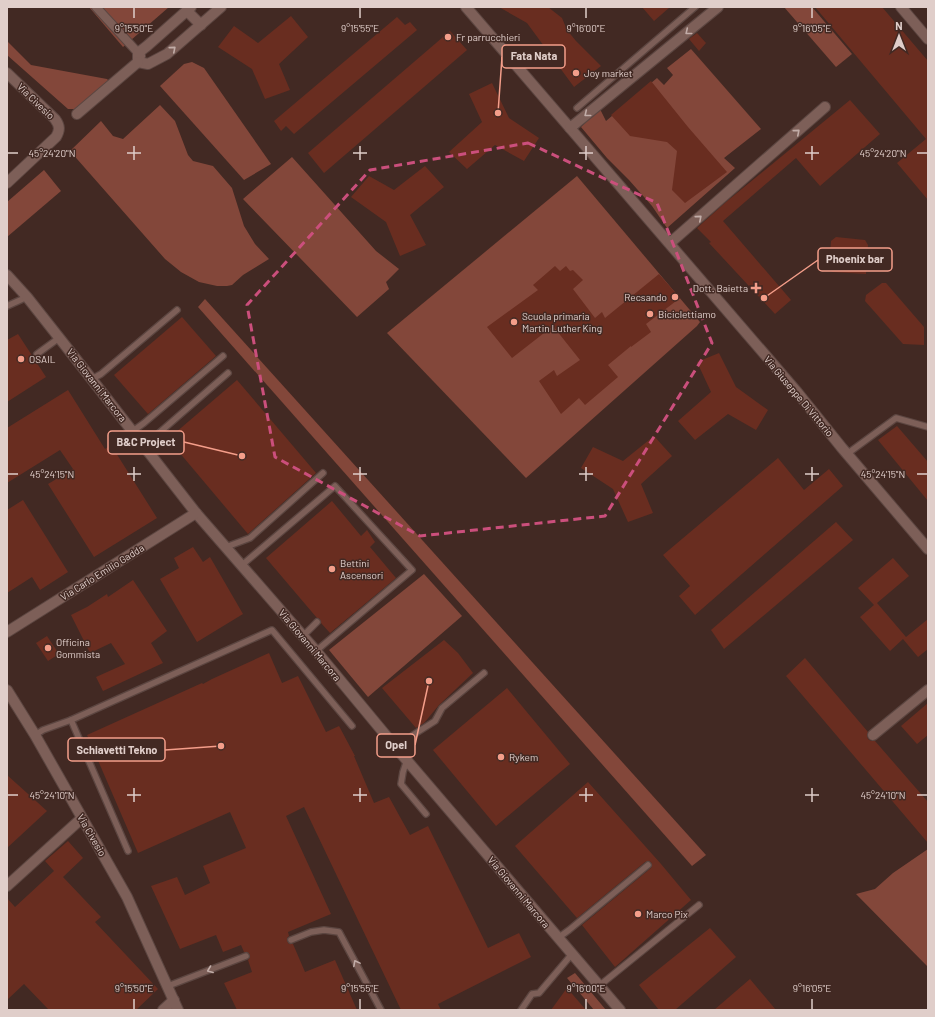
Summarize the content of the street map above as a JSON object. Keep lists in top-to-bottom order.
{
  "streets": {
    "street": [
      "Via Civesio",
      "Via Giovanni Marcora",
      "Via Giuseppe Di Vittorio",
      "Via Carlo Emilio Gadda"
    ]
  },
  "crossings": [
    ["Via Giovanni Marcora", "Via Carlo Emilio Gadda"]
  ],
  "places": {
    "other": [
      "Fr parrucchieri",
      "Joy market",
      "Fata Nata",
      "Recsando",
      "Phoenix bar",
      "Biciclettiamo",
      "Scuola primaria Martin Luther King",
      "OSAIL",
      "B&C Project",
      "Bettini Ascensori",
      "Officina Gommista",
      "Opel",
      "Schiavetti Tekno",
      "Rykem",
      "Marco Pix"
    ],
    "health": ["Dott. Baietta"]
  },
  "north": "top",
  "coordinates": [
    "9°15'50\"E",
    "9°15'55\"E",
    "9°16'00\"E",
    "9°16'05\"E",
    "45°24'20\"N",
    "45°24'15\"N",
    "45°24'10\"N"
  ]
}
